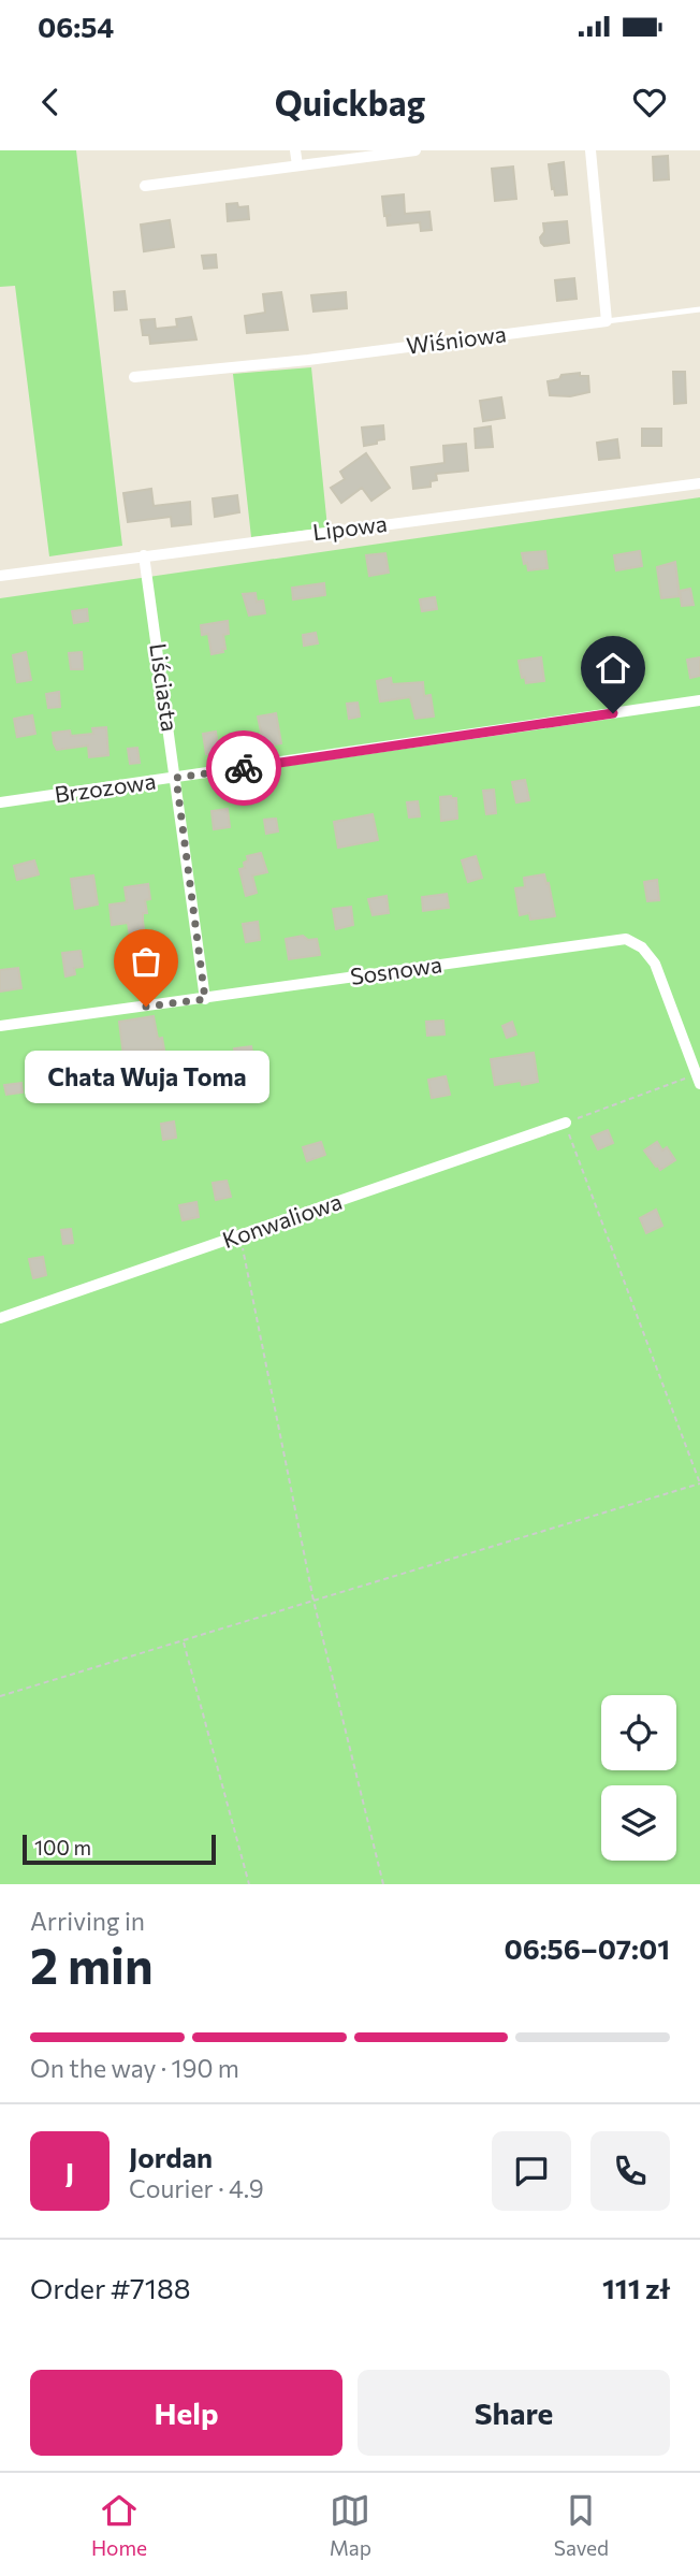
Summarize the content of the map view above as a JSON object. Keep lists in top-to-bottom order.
{
  "streets": {
    "street": [
      "Wiśniowa",
      "Lipowa",
      "Liściasta",
      "Brzozowa",
      "Sosnowa",
      "Konwaliowa"
    ]
  },
  "crossings": [
    ["Lipowa", "Liściasta"],
    ["Liściasta", "Brzozowa"],
    ["Liściasta", "Sosnowa"]
  ],
  "places": ["Chata Wuja Toma"],
  "scale_bar": "100 m",
  "page": {
    "status": "06:54",
    "header": "Quickbag",
    "bubble": "Chata Wuja Toma",
    "scale": "100 m",
    "heading": ["2 min", "Arriving in", "06:56–07:01"],
    "panel": [
      "Jordan",
      "Courier · 4.9",
      "Order #7188",
      "111 zł"
    ],
    "bar": "On the way · 190 m",
    "round": "J",
    "buttons": ["Help", "Share"],
    "tabs": ["Home", "Map", "Saved"]
  }
}
